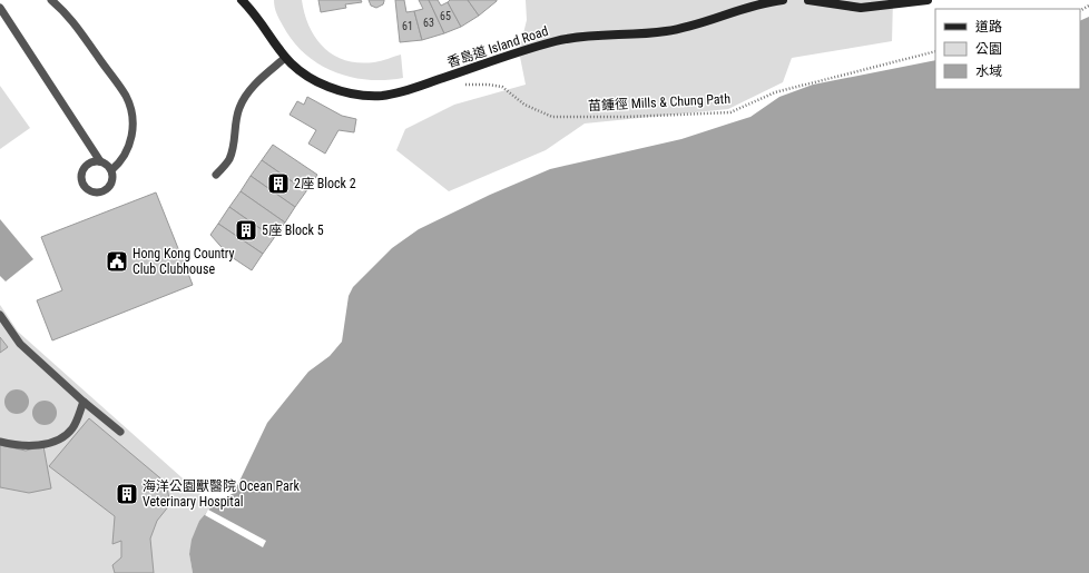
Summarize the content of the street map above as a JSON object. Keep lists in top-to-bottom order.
{
  "streets": {
    "main road": ["香島道 Island Road"],
    "path": ["苗鍾徑 Mills & Chung Path"]
  },
  "places": {
    "building": ["2座 Block 2", "5座 Block 5", "海洋公園獸醫院 Ocean Park Veterinary Hospital"],
    "public building": ["Hong Kong Country Club Clubhouse"]
  },
  "house_numbers": ["65", "63", "61"],
  "legend": ["道路", "公園", "水域"]
}
